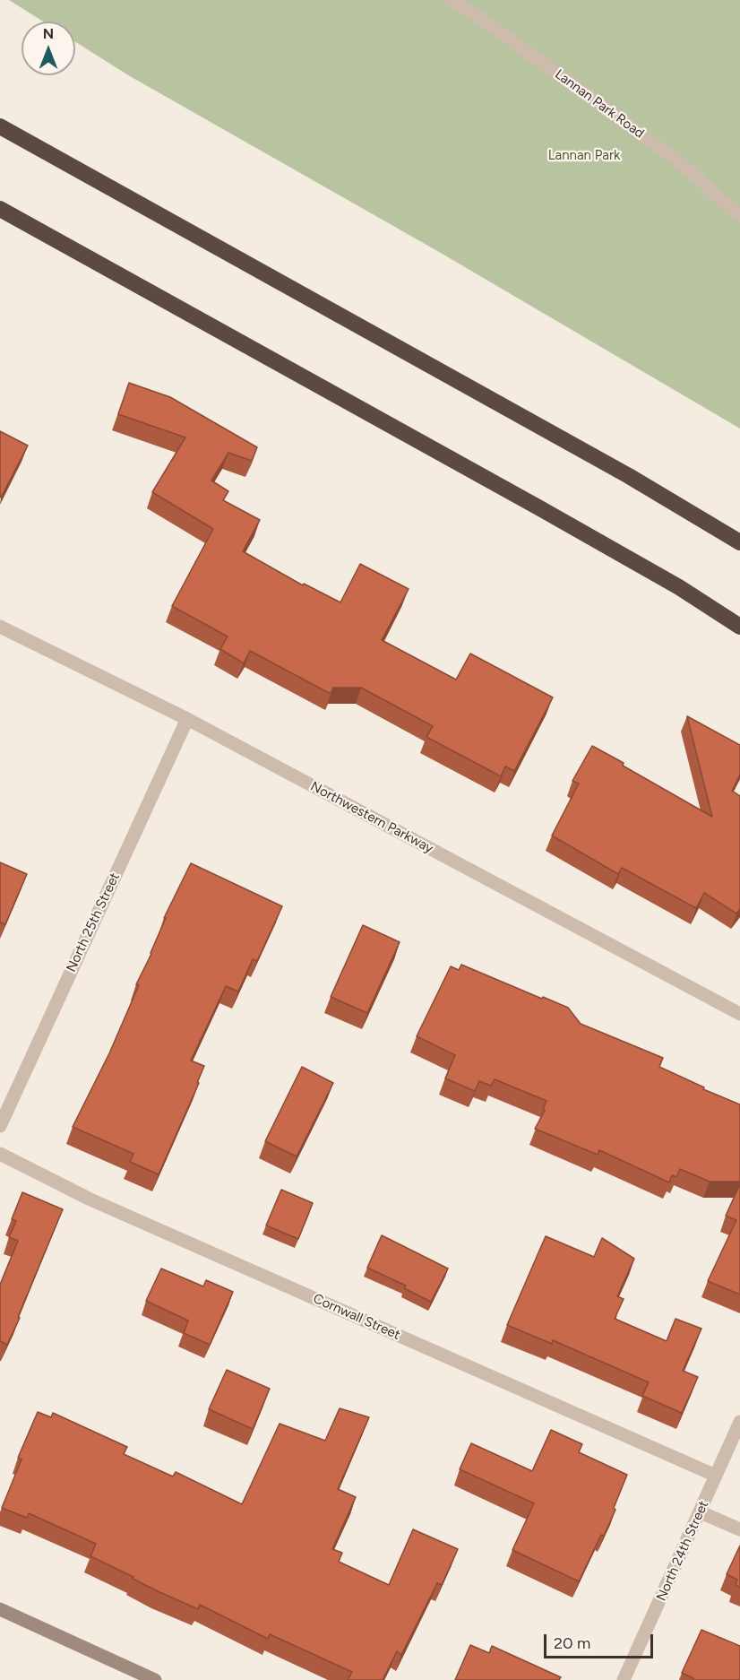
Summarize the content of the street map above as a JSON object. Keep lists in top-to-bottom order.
{
  "streets": {
    "street": [
      "Lannan Park Road",
      "Northwestern Parkway",
      "North 25th Street",
      "Cornwall Street",
      "North 24th Street"
    ]
  },
  "crossings": [
    ["Northwestern Parkway", "North 25th Street"],
    ["Cornwall Street", "North 24th Street"]
  ],
  "parks": ["Lannan Park"],
  "scale_bar": "20 m",
  "north": "top"
}
